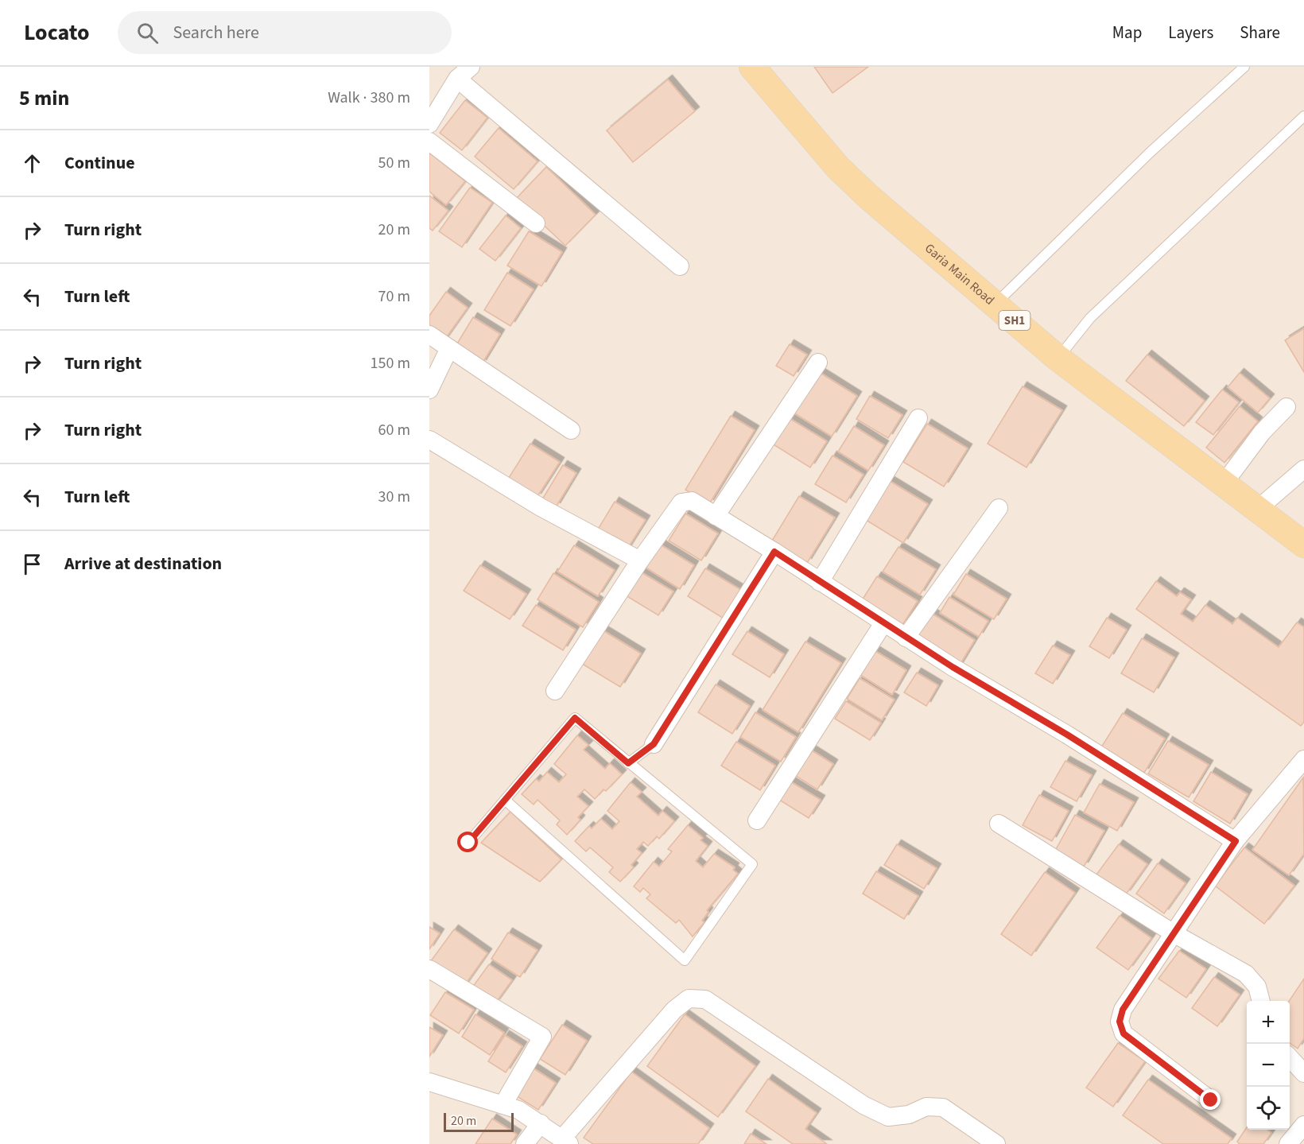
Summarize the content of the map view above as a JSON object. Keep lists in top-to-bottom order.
{
  "streets": {
    "main road": ["Garia Main Road", "SH1"]
  },
  "scale_bar": "20 m",
  "page": {
    "header": "Locato",
    "search": "Search here",
    "nav": ["Map", "Layers", "Share"],
    "heading": ["5 min", "Walk · 380 m"],
    "list": [
      ["Continue", "50 m"],
      ["Turn right", "20 m"],
      ["Turn left", "70 m"],
      ["Turn right", "150 m"],
      ["Turn right", "60 m"],
      ["Turn left", "30 m"],
      "Arrive at destination"
    ],
    "map_buttons": ["+", "−"],
    "scale": "20 m"
  }
}
